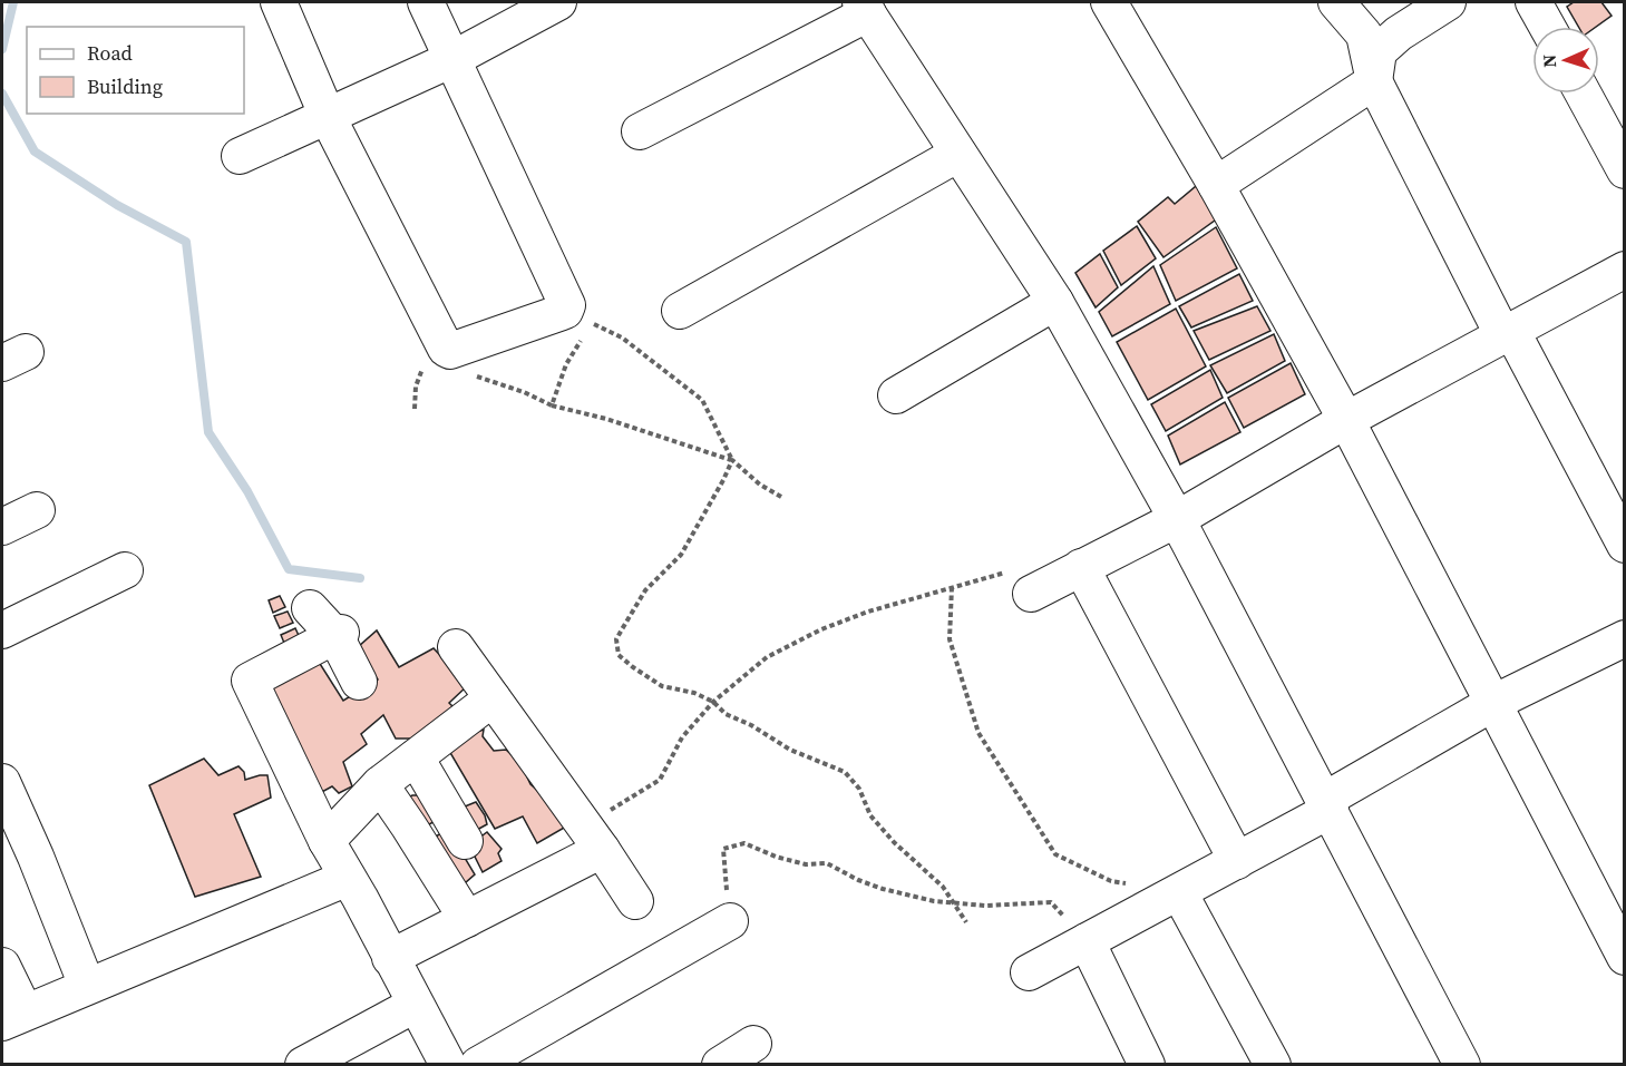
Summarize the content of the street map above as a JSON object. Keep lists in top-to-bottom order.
{
  "legend": ["Road", "Building"],
  "north": "left"
}
